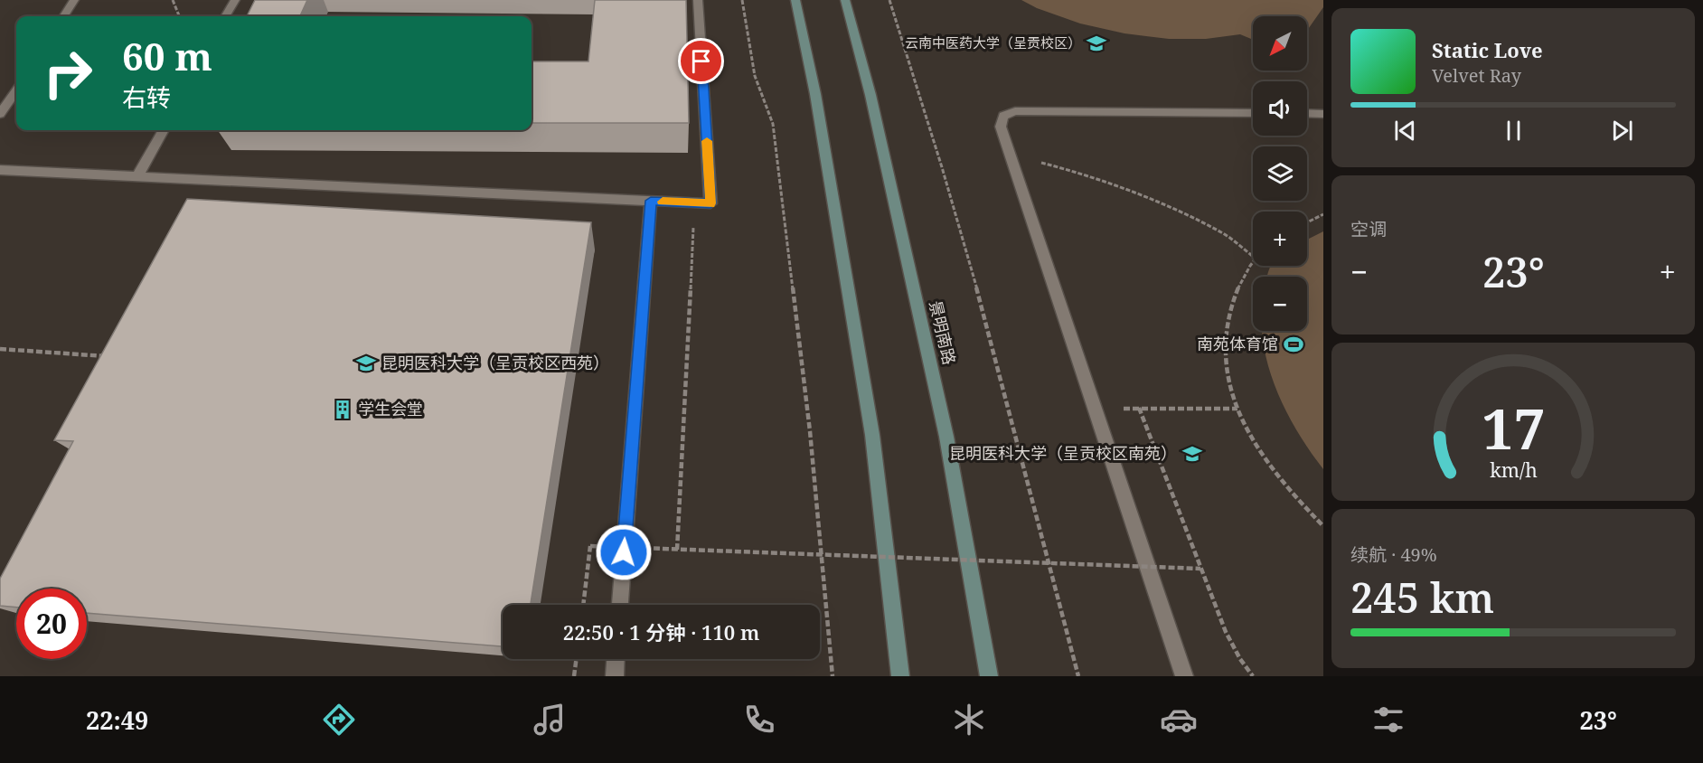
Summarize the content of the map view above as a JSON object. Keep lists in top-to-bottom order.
{
  "streets": {
    "street": ["景明南路"]
  },
  "places": {
    "school or university": ["云南中医药大学（呈贡校区）", "昆明医科大学（呈贡校区西苑）", "昆明医科大学（呈贡校区南苑）"],
    "sports": ["南苑体育馆"],
    "building": ["学生会堂"]
  },
  "north": "bottom left",
  "page": {
    "map_buttons": ["+", "−"],
    "turn": ["60 m", "右转"],
    "song": ["Static Love", "Velvet Ray"],
    "tile": [
      "空调",
      ["续航 · 49%", "245 km"]
    ],
    "heat": ["−", "23°", "+"],
    "limit": "20",
    "trip": "22:50 · 1 分钟 · 110 m",
    "tabs": ["22:49", "23°"],
    "gauge": ["17", "km/h"]
  }
}
